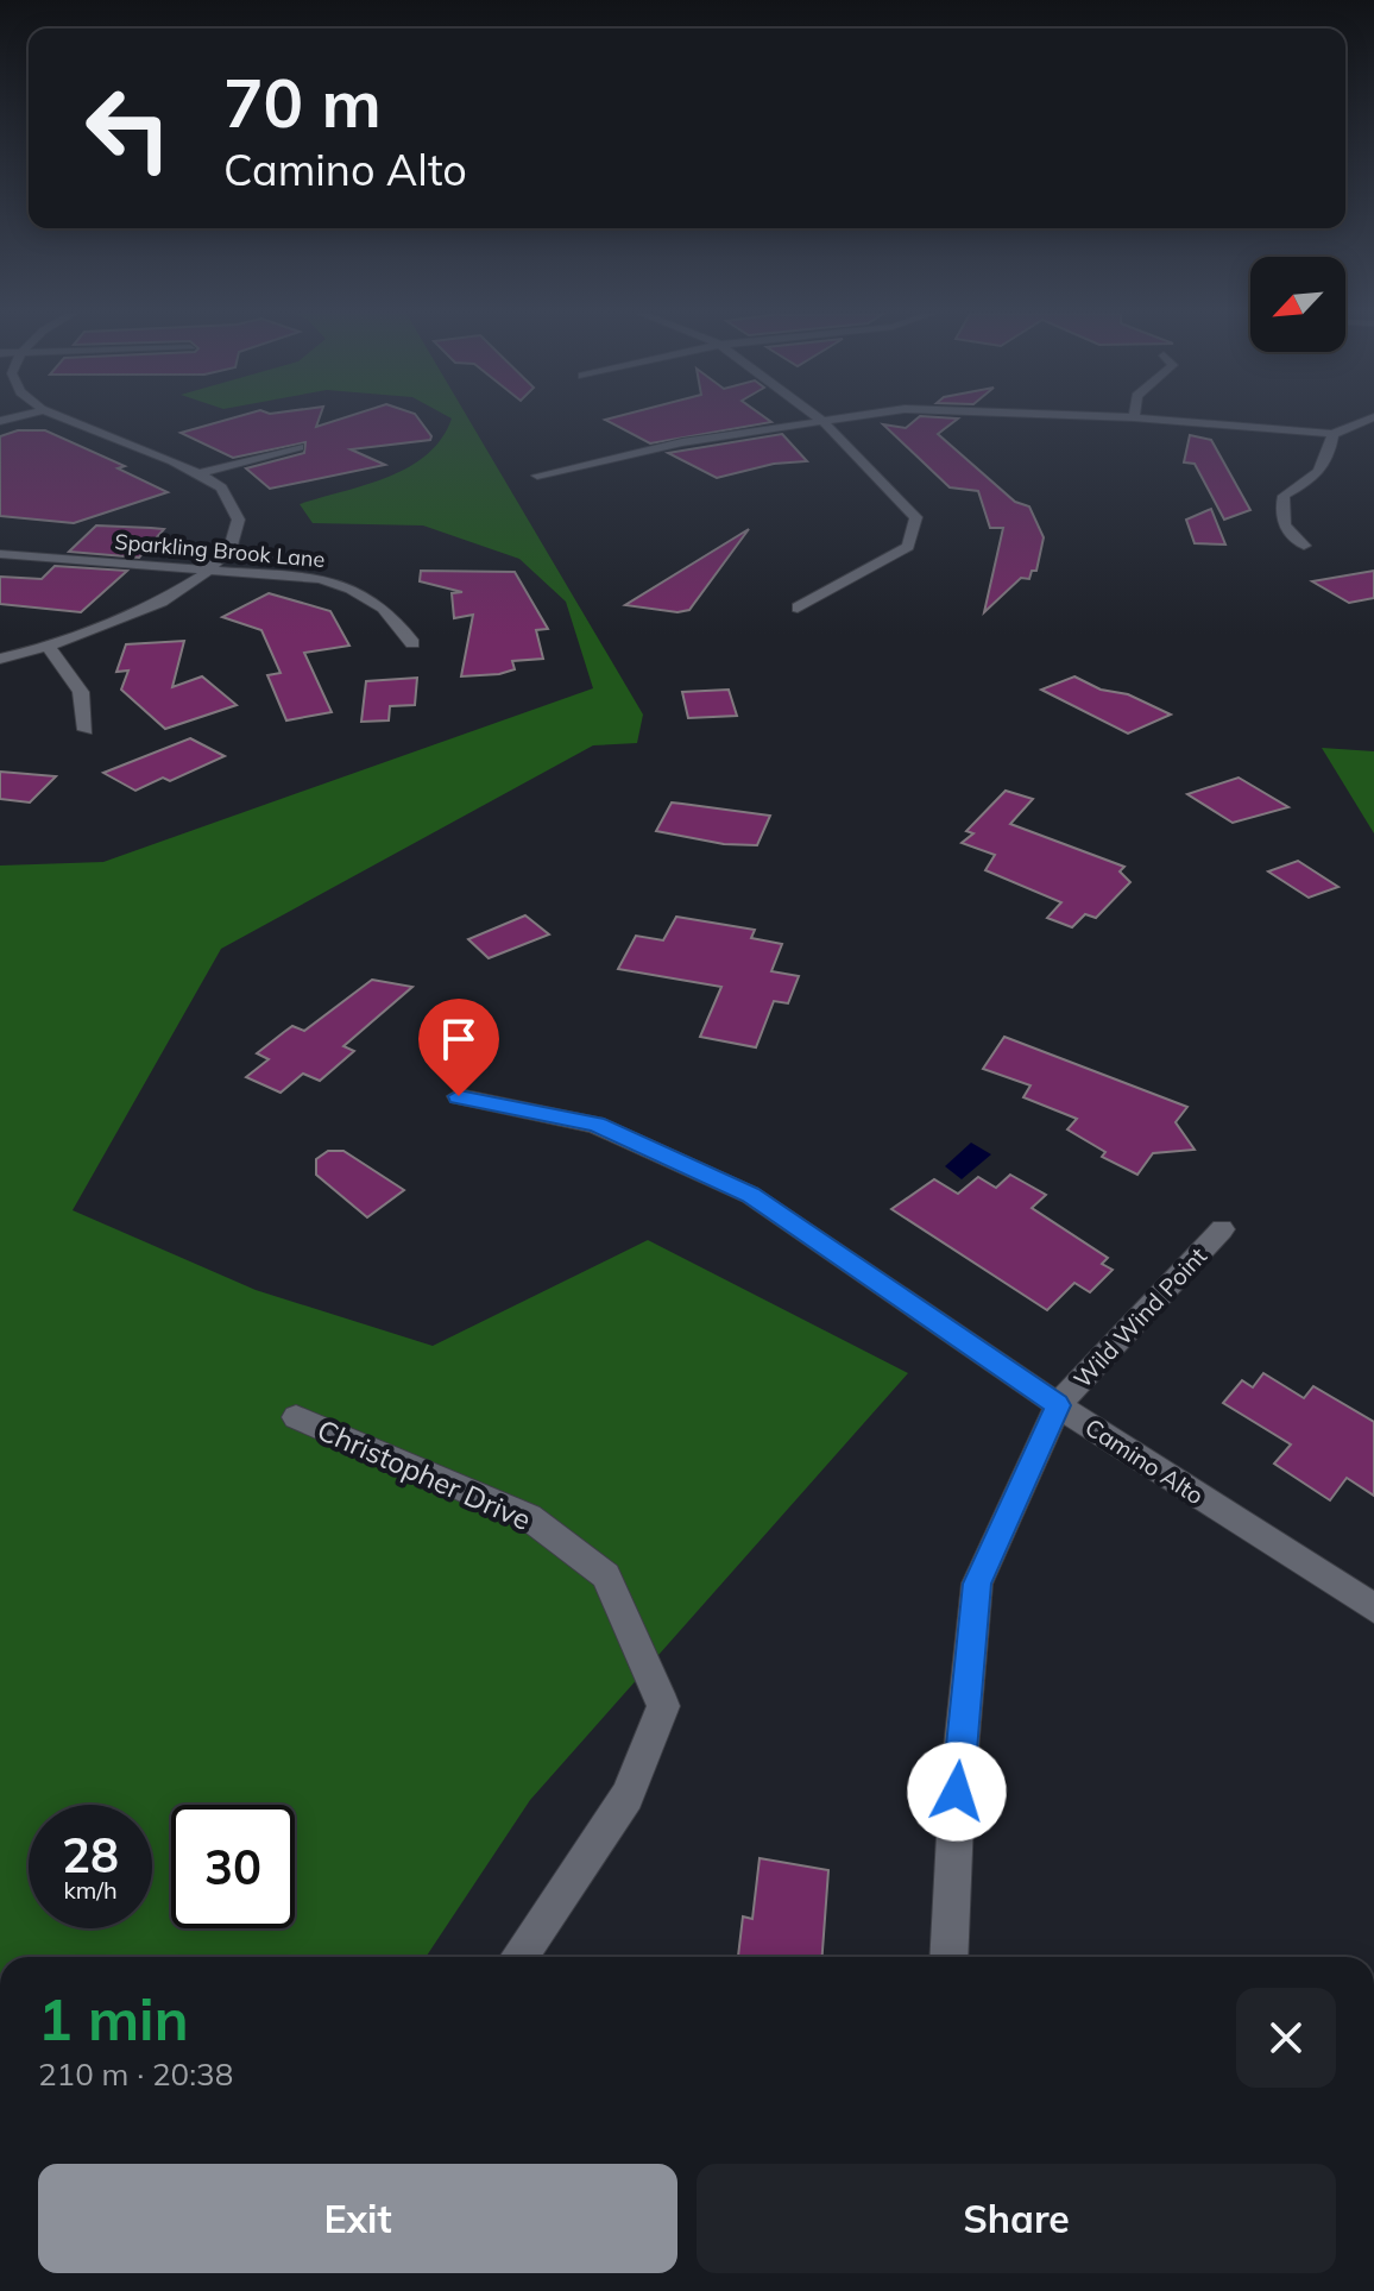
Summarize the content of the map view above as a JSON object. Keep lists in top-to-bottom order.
{
  "streets": {
    "street": [
      "Sparkling Brook Lane",
      "Wild Wind Point",
      "Camino Alto",
      "Christopher Drive"
    ]
  },
  "crossings": [
    ["Wild Wind Point", "Camino Alto"]
  ],
  "north": "bottom left",
  "page": {
    "turn": ["70 m", "Camino Alto"],
    "speed": "28 km/h",
    "limit": "30",
    "heading": ["1 min", "210 m · 20:38"],
    "buttons": ["Exit", "Share"]
  }
}
